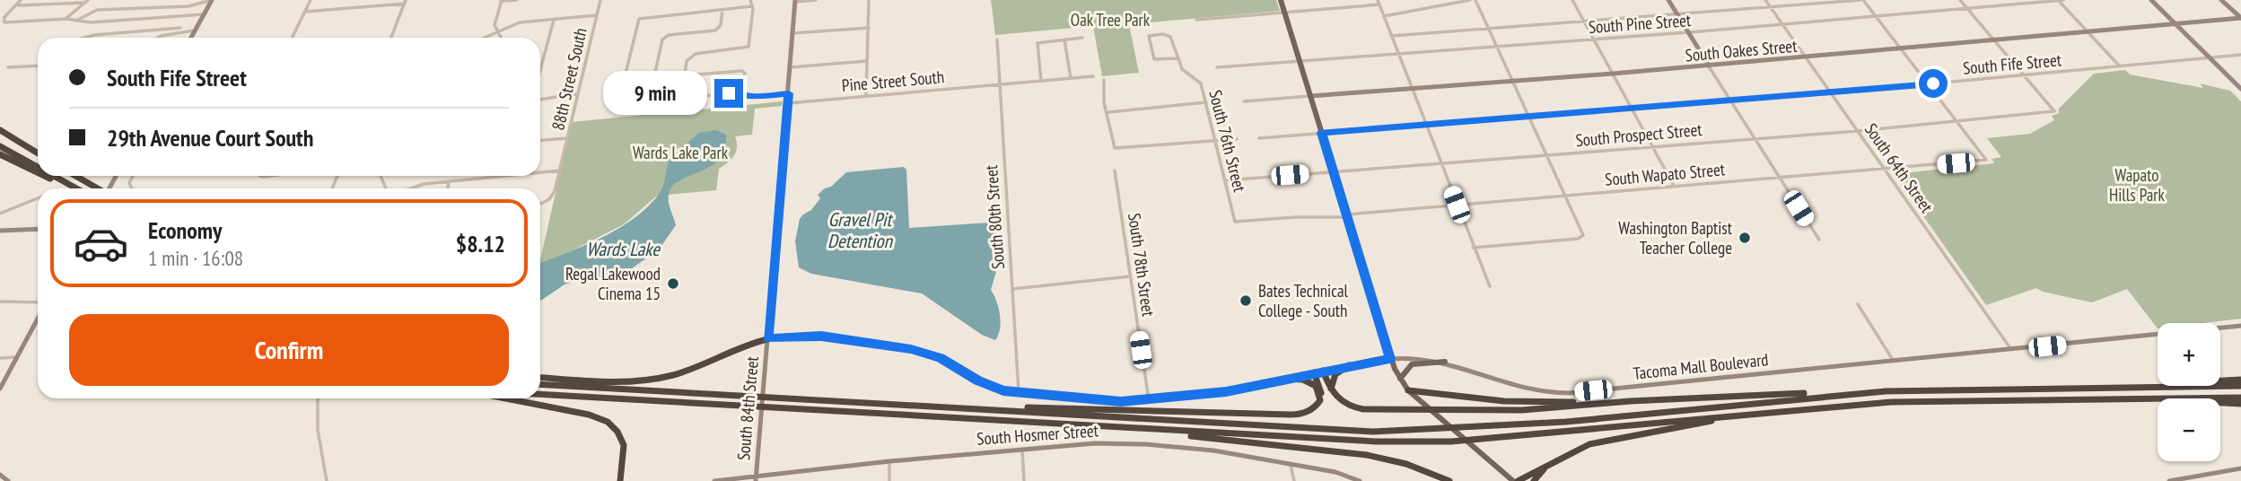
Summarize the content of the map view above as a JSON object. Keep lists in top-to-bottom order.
{
  "streets": {
    "main road": [
      "South Oakes Street",
      "Tacoma Mall Boulevard",
      "South 84th Street",
      "South Hosmer Street"
    ],
    "street": [
      "South Pine Street",
      "South Fife Street",
      "88th Street South",
      "Pine Street South",
      "South Prospect Street",
      "South 76th Street",
      "South 64th Street",
      "South Wapato Street",
      "South 80th Street",
      "South 78th Street"
    ]
  },
  "crossings": [
    ["South Pine Street", "South 64th Street"],
    ["South Oakes Street", "South 64th Street"],
    ["South Fife Street", "South Prospect Street"],
    ["South Fife Street", "South 64th Street"],
    ["Pine Street South", "South 80th Street"],
    ["Pine Street South", "South 84th Street"],
    ["South Prospect Street", "South 76th Street"],
    ["South Prospect Street", "South 64th Street"],
    ["South Prospect Street", "South Wapato Street"],
    ["South 76th Street", "South Wapato Street"],
    ["South 64th Street", "South Wapato Street"],
    ["South 64th Street", "Tacoma Mall Boulevard"],
    ["South 80th Street", "Tacoma Mall Boulevard"],
    ["South 78th Street", "Tacoma Mall Boulevard"],
    ["Tacoma Mall Boulevard", "South 84th Street"],
    ["South 84th Street", "South Hosmer Street"]
  ],
  "water": ["Gravel Pit Detention", "Wards Lake"],
  "parks": ["Oak Tree Park", "Wards Lake Park", "Wapato Hills Park"],
  "places": ["Washington Baptist Teacher College", "Regal Lakewood Cinema 15", "Bates Technical College - South"],
  "page": {
    "banner": ["South Fife Street", "29th Avenue Court South"],
    "bubble": "9 min",
    "list": [
      {
        "name": "Economy",
        "note": "1 min · 16:08",
        "value": "$8.12"
      }
    ],
    "buttons": "Confirm",
    "map_buttons": ["+", "−"]
  }
}
